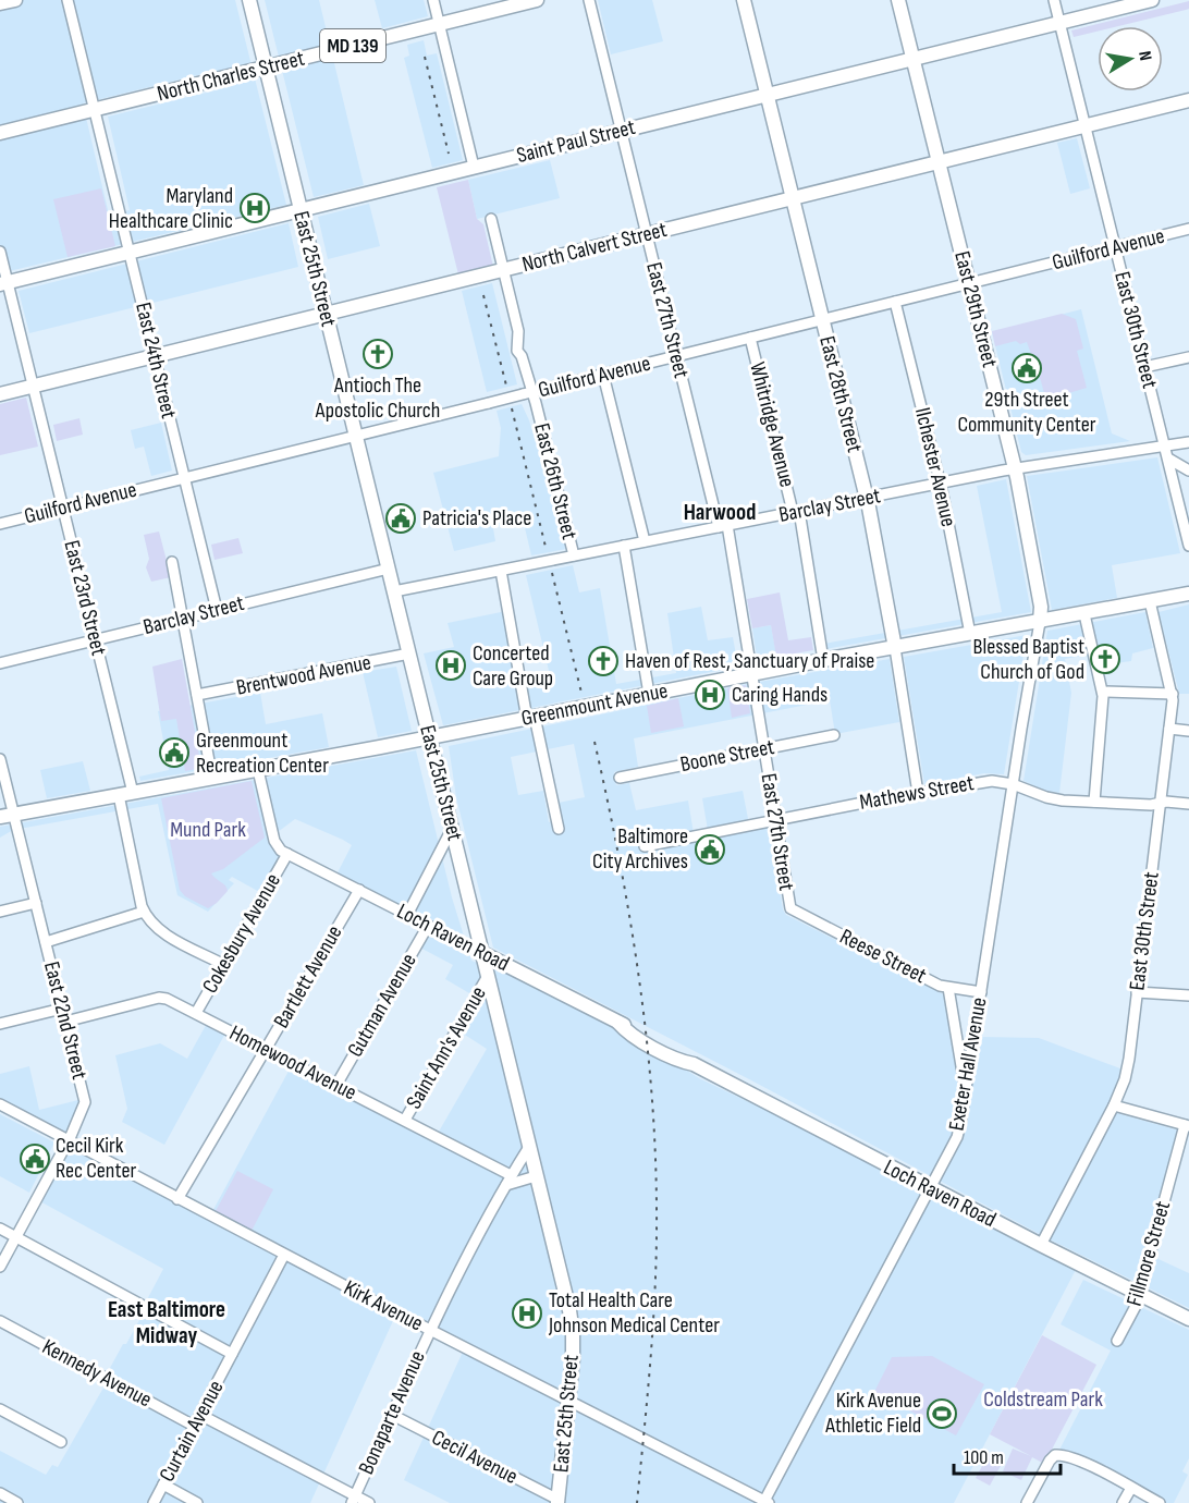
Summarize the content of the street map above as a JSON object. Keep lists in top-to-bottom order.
{
  "streets": {
    "main road": [
      "MD 139",
      "North Charles Street",
      "Saint Paul Street",
      "North Calvert Street",
      "East 25th Street",
      "East 29th Street",
      "East 28th Street",
      "Greenmount Avenue",
      "Loch Raven Road"
    ],
    "street": [
      "Guilford Avenue",
      "East 27th Street",
      "East 30th Street",
      "East 24th Street",
      "Whitridge Avenue",
      "Ilchester Avenue",
      "East 26th Street",
      "Barclay Street",
      "East 23rd Street",
      "Brentwood Avenue",
      "Boone Street",
      "Mathews Street",
      "Cokesbury Avenue",
      "Reese Street",
      "Bartlett Avenue",
      "Gutman Avenue",
      "East 22nd Street",
      "Saint Ann's Avenue",
      "Homewood Avenue",
      "Exeter Hall Avenue",
      "Fillmore Street",
      "Kirk Avenue",
      "Kennedy Avenue",
      "Bonaparte Avenue",
      "Curtain Avenue",
      "Cecil Avenue"
    ]
  },
  "crossings": [
    ["North Charles Street", "East 25th Street"],
    ["North Charles Street", "East 24th Street"],
    ["Saint Paul Street", "East 25th Street"],
    ["Saint Paul Street", "East 29th Street"],
    ["Saint Paul Street", "East 27th Street"],
    ["Saint Paul Street", "East 30th Street"],
    ["Saint Paul Street", "East 24th Street"],
    ["Saint Paul Street", "East 28th Street"],
    ["Saint Paul Street", "East 23rd Street"],
    ["North Calvert Street", "East 25th Street"],
    ["North Calvert Street", "East 29th Street"],
    ["North Calvert Street", "East 27th Street"],
    ["North Calvert Street", "East 30th Street"],
    ["North Calvert Street", "East 24th Street"],
    ["North Calvert Street", "East 28th Street"],
    ["North Calvert Street", "East 26th Street"],
    ["North Calvert Street", "East 23rd Street"],
    ["Guilford Avenue", "East 25th Street"],
    ["Guilford Avenue", "East 29th Street"],
    ["Guilford Avenue", "East 27th Street"],
    ["Guilford Avenue", "East 30th Street"],
    ["Guilford Avenue", "East 24th Street"],
    ["Guilford Avenue", "East 28th Street"],
    ["Guilford Avenue", "Whitridge Avenue"],
    ["Guilford Avenue", "Ilchester Avenue"],
    ["Guilford Avenue", "East 26th Street"],
    ["Guilford Avenue", "East 23rd Street"],
    ["East 25th Street", "Barclay Street"],
    ["East 25th Street", "Brentwood Avenue"],
    ["East 25th Street", "Greenmount Avenue"],
    ["East 25th Street", "Loch Raven Road"],
    ["East 25th Street", "Saint Ann's Avenue"],
    ["East 25th Street", "Kirk Avenue"],
    ["East 25th Street", "Bonaparte Avenue"],
    ["East 25th Street", "Cecil Avenue"],
    ["East 29th Street", "Barclay Street"],
    ["East 29th Street", "Greenmount Avenue"],
    ["East 29th Street", "Exeter Hall Avenue"],
    ["East 27th Street", "Barclay Street"],
    ["East 27th Street", "Greenmount Avenue"],
    ["East 27th Street", "Boone Street"],
    ["East 27th Street", "Mathews Street"],
    ["East 27th Street", "Reese Street"],
    ["East 30th Street", "Barclay Street"],
    ["East 30th Street", "Greenmount Avenue"],
    ["East 30th Street", "Mathews Street"],
    ["East 30th Street", "Loch Raven Road"],
    ["East 24th Street", "Barclay Street"],
    ["East 28th Street", "Barclay Street"],
    ["East 28th Street", "Greenmount Avenue"],
    ["East 28th Street", "Mathews Street"],
    ["Whitridge Avenue", "Barclay Street"],
    ["Whitridge Avenue", "Greenmount Avenue"],
    ["Ilchester Avenue", "Barclay Street"],
    ["Ilchester Avenue", "Greenmount Avenue"],
    ["East 26th Street", "Barclay Street"],
    ["Barclay Street", "East 23rd Street"],
    ["East 23rd Street", "Greenmount Avenue"],
    ["Greenmount Avenue", "East 22nd Street"],
    ["Greenmount Avenue", "Exeter Hall Avenue"],
    ["Mathews Street", "Exeter Hall Avenue"],
    ["Cokesbury Avenue", "Loch Raven Road"],
    ["Cokesbury Avenue", "Homewood Avenue"],
    ["Loch Raven Road", "Bartlett Avenue"],
    ["Loch Raven Road", "Gutman Avenue"],
    ["Loch Raven Road", "Exeter Hall Avenue"],
    ["Loch Raven Road", "Fillmore Street"],
    ["Reese Street", "Exeter Hall Avenue"],
    ["Bartlett Avenue", "Homewood Avenue"],
    ["Bartlett Avenue", "Kirk Avenue"],
    ["Gutman Avenue", "Homewood Avenue"],
    ["East 22nd Street", "Homewood Avenue"],
    ["East 22nd Street", "Kirk Avenue"],
    ["Saint Ann's Avenue", "Homewood Avenue"],
    ["Homewood Avenue", "Bonaparte Avenue"],
    ["Exeter Hall Avenue", "Kirk Avenue"],
    ["Kirk Avenue", "Bonaparte Avenue"],
    ["Kirk Avenue", "Curtain Avenue"],
    ["Kennedy Avenue", "Curtain Avenue"],
    ["Bonaparte Avenue", "Cecil Avenue"]
  ],
  "districts": ["Harwood", "East Baltimore Midway"],
  "parks": ["Mund Park", "Coldstream Park"],
  "places": {
    "hospital": [
      "Maryland Healthcare Clinic",
      "Concerted Care Group",
      "Caring Hands",
      "Total Health Care Johnson Medical Center"
    ],
    "church": ["Antioch The Apostolic Church", "Blessed Baptist Church of God", "Haven of Rest, Sanctuary of Praise"],
    "public building": [
      "29th Street Community Center",
      "Patricia's Place",
      "Greenmount Recreation Center",
      "Baltimore City Archives",
      "Cecil Kirk Rec Center"
    ],
    "sports": ["Kirk Avenue Athletic Field"]
  },
  "scale_bar": "100 m",
  "north": "right"
}
